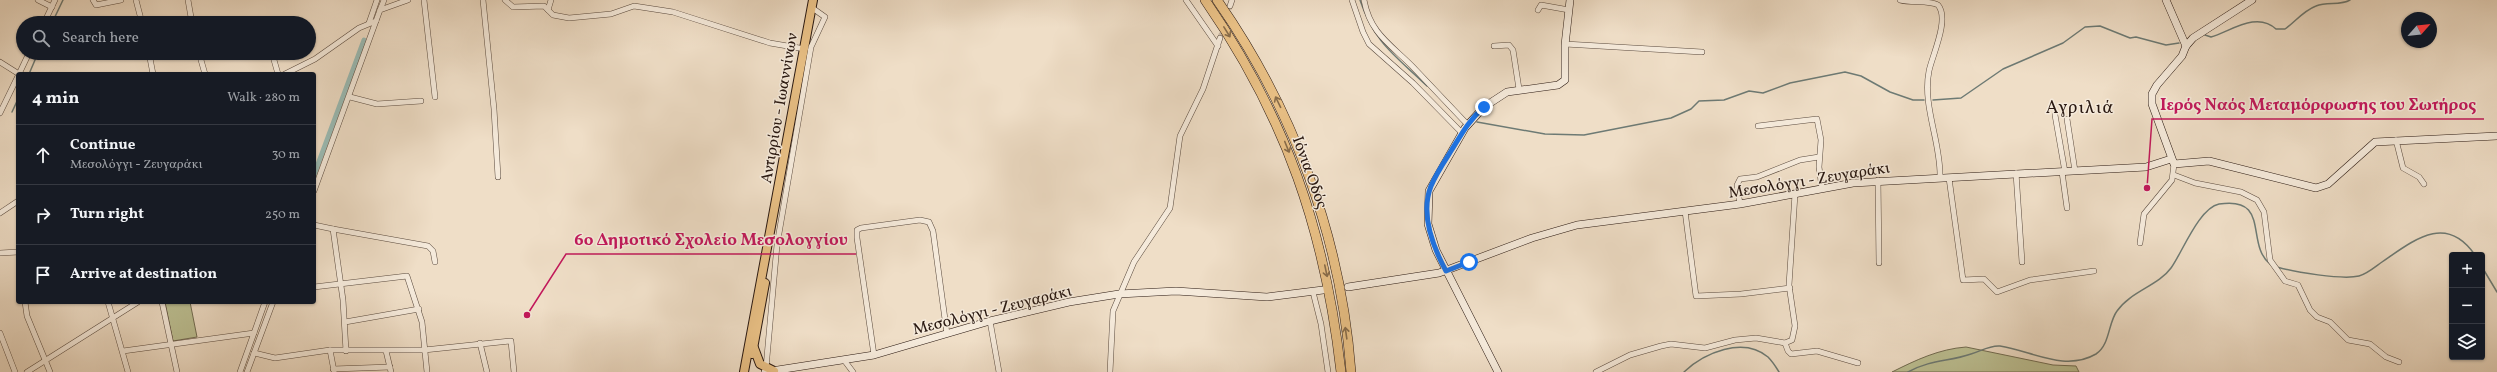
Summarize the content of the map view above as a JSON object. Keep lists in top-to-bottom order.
{
  "streets": {
    "highway": ["Ιόνια Οδός"],
    "main road": ["Αντιρρίου - Ιωαννίνων", "Μεσολόγγι - Ζευγαράκι"]
  },
  "districts": ["Αγριλιά"],
  "places": ["Ιερός Ναός Μεταμόρφωσης του Σωτήρος", "6ο Δημοτικό Σχολείο Μεσολογγίου"],
  "north": "top right",
  "page": {
    "search": "Search here",
    "heading": ["4 min", "Walk · 280 m"],
    "list": [
      ["Continue", "Μεσολόγγι - Ζευγαράκι", "30 m"],
      ["Turn right", "250 m"],
      "Arrive at destination"
    ],
    "map_buttons": ["+", "−"]
  }
}
